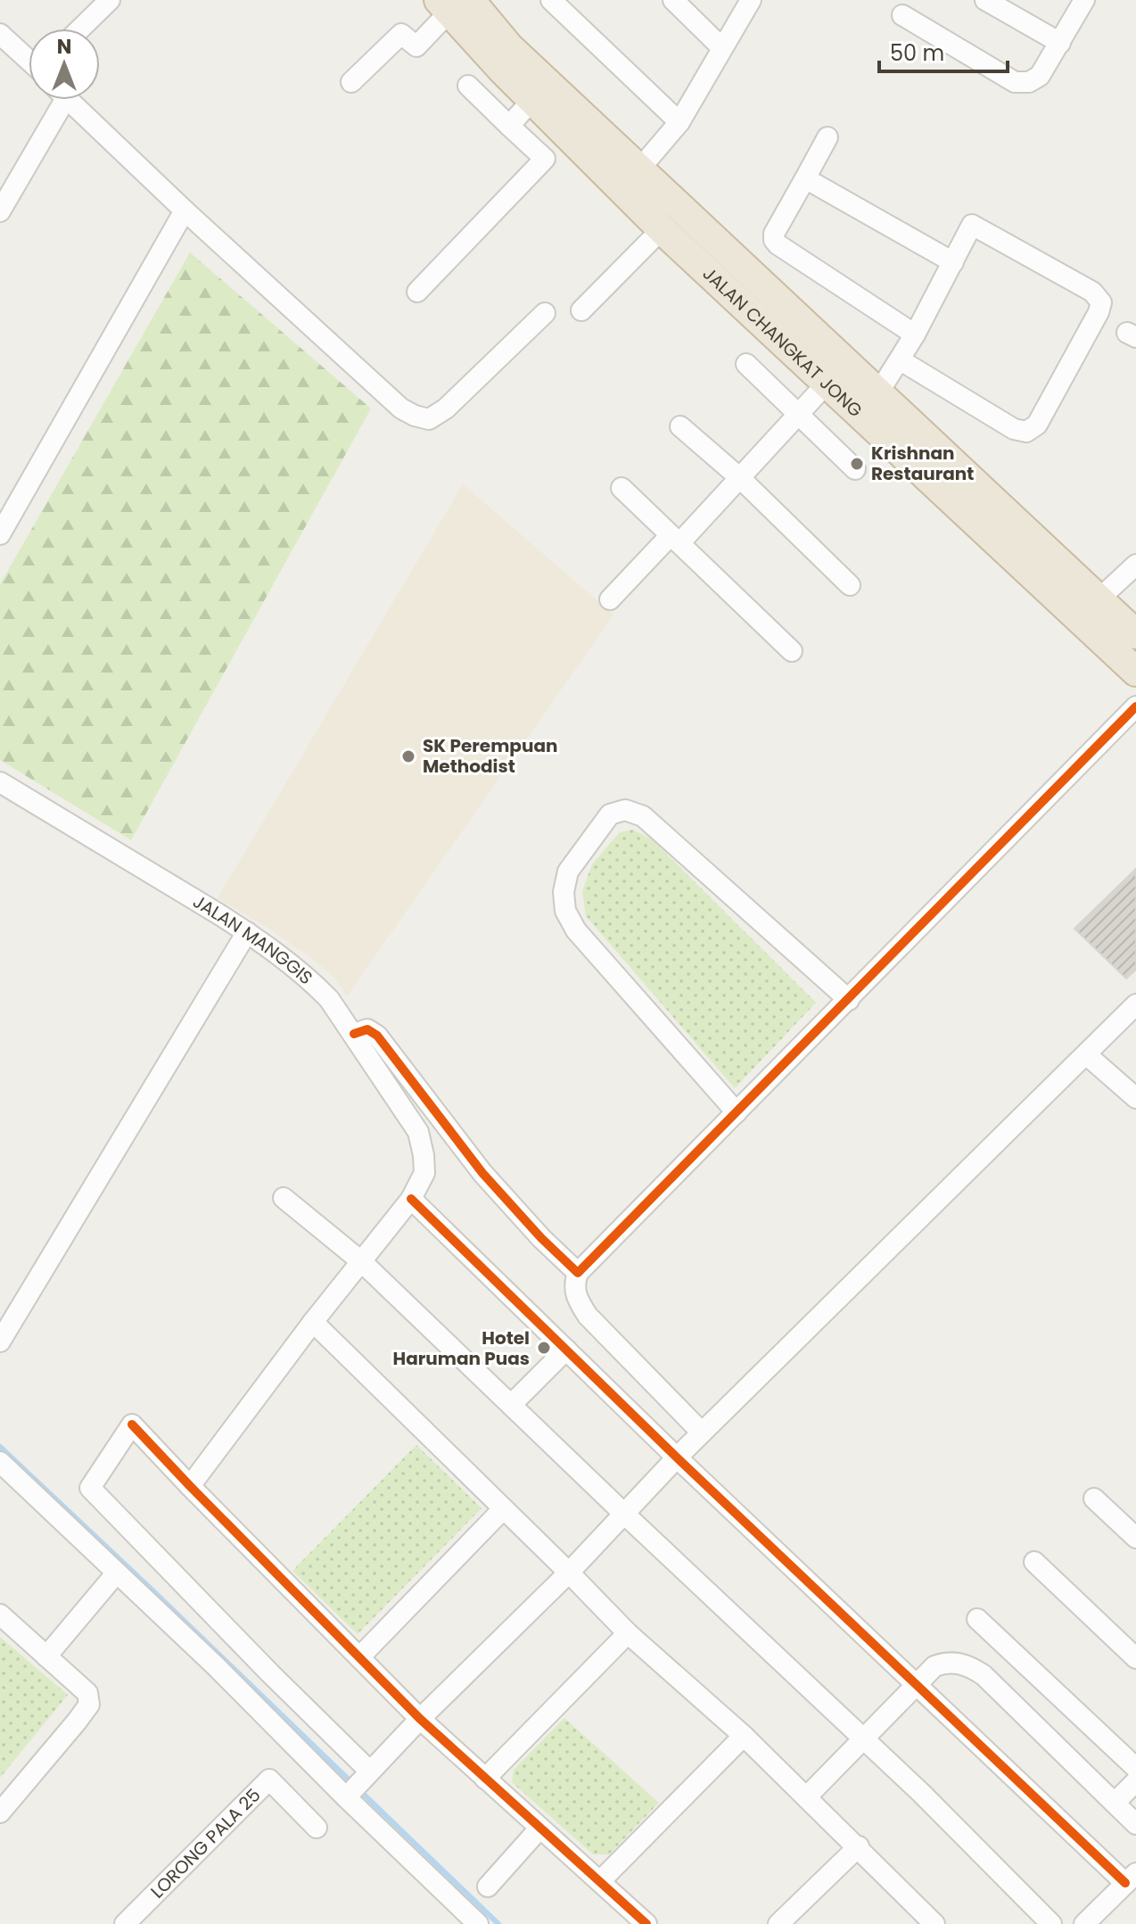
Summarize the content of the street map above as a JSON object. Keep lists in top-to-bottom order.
{
  "streets": {
    "highway": ["JALAN CHANGKAT JONG"],
    "street": ["JALAN MANGGIS", "LORONG PALA 25"]
  },
  "places": ["Krishnan Restaurant", "SK Perempuan Methodist", "Hotel Haruman Puas"],
  "scale_bar": "50 m",
  "north": "top"
}
